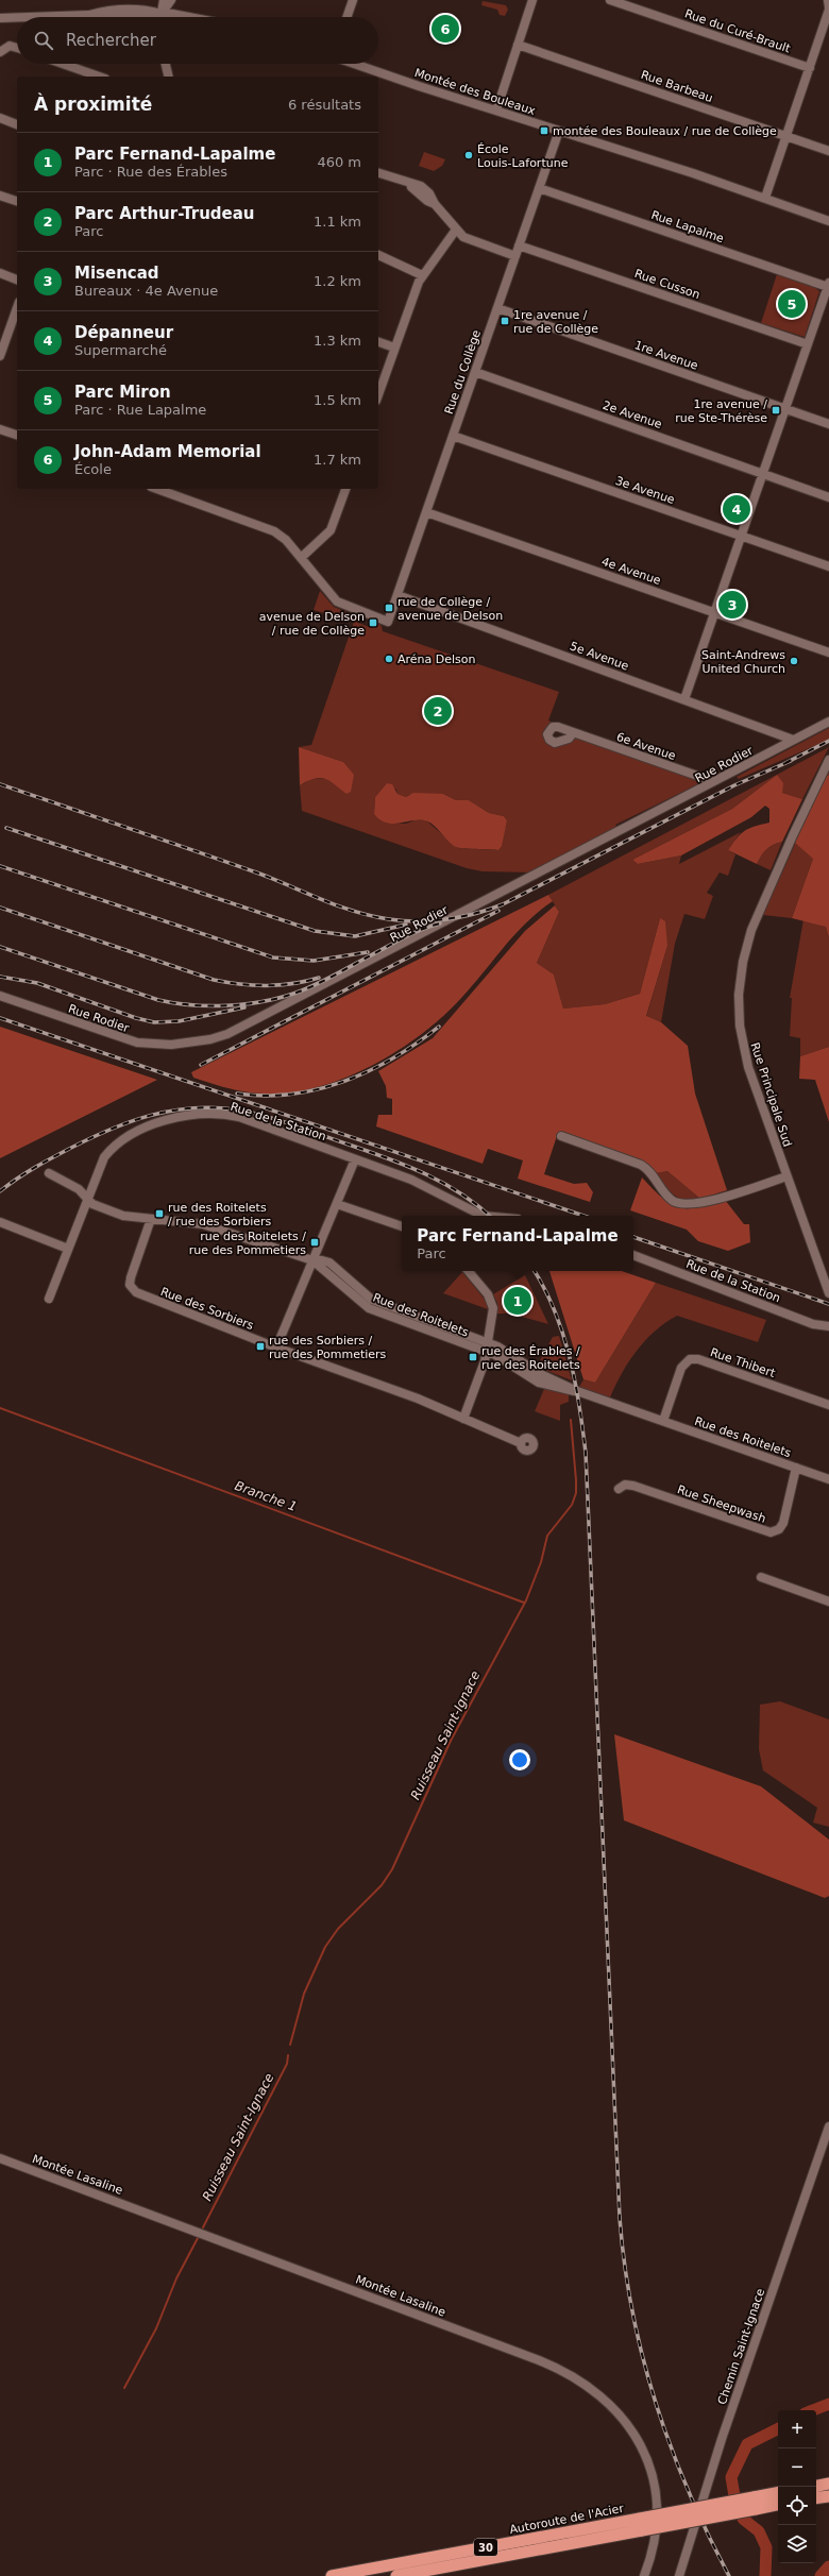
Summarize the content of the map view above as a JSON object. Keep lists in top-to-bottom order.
{
  "streets": {
    "highway": ["Autoroute de l'Acier", "30"],
    "street": [
      "Rue du Curé-Brault",
      "Rue Barbeau",
      "Montée des Bouleaux",
      "Rue Lapalme",
      "Rue Cusson",
      "1re Avenue",
      "Rue du Collège",
      "2e Avenue",
      "3e Avenue",
      "4e Avenue",
      "5e Avenue",
      "6e Avenue",
      "Rue Rodier",
      "Rue Principale Sud",
      "Rue de la Station",
      "Rue des Sorbiers",
      "Rue des Roitelets",
      "Rue Thibert",
      "Rue Sheepwash",
      "Montée Lasaline",
      "Chemin Saint-Ignace"
    ]
  },
  "crossings": [
    ["Montée des Bouleaux", "Rue du Collège"],
    ["Rue Lapalme", "Rue du Collège"],
    ["Rue Cusson", "Rue du Collège"],
    ["1re Avenue", "Rue du Collège"],
    ["Rue du Collège", "2e Avenue"],
    ["Rue du Collège", "3e Avenue"],
    ["Rue du Collège", "4e Avenue"],
    ["Rue du Collège", "5e Avenue"],
    ["5e Avenue", "Rue Rodier"],
    ["6e Avenue", "Rue Rodier"],
    ["Rue de la Station", "Rue des Roitelets"],
    ["Rue des Sorbiers", "Rue des Roitelets"],
    ["Rue des Roitelets", "Rue Thibert"],
    ["Rue des Roitelets", "Rue Sheepwash"]
  ],
  "water": ["Branche 1", "Ruisseau Saint-Ignace"],
  "places": {
    "transit": [
      "montée des Bouleaux / rue de Collège",
      "1re avenue / rue de Collège",
      "1re avenue / rue Ste-Thérèse",
      "rue de Collège / avenue de Delson",
      "avenue de Delson / rue de Collège",
      "rue des Roitelets / rue des Sorbiers",
      "rue des Roitelets / rue des Pommetiers",
      "rue des Sorbiers / rue des Pommetiers",
      "rue des Érables / rue des Roitelets"
    ],
    "other": ["École Louis-Lafortune", "Aréna Delson", "Saint-Andrews United Church"]
  },
  "page": {
    "pins": [
      "6",
      "5",
      "4",
      "3",
      "2",
      "1"
    ],
    "search": "Rechercher",
    "heading": ["À proximité", "6 résultats"],
    "list": [
      {
        "mark": "1",
        "name": "Parc Fernand-Lapalme",
        "note": "Parc · Rue des Érables",
        "value": "460 m"
      },
      {
        "mark": "2",
        "name": "Parc Arthur-Trudeau",
        "note": "Parc",
        "value": "1.1 km"
      },
      {
        "mark": "3",
        "name": "Misencad",
        "note": "Bureaux · 4e Avenue",
        "value": "1.2 km"
      },
      {
        "mark": "4",
        "name": "Dépanneur",
        "note": "Supermarché",
        "value": "1.3 km"
      },
      {
        "mark": "5",
        "name": "Parc Miron",
        "note": "Parc · Rue Lapalme",
        "value": "1.5 km"
      },
      {
        "mark": "6",
        "name": "John-Adam Memorial",
        "note": "École",
        "value": "1.7 km"
      }
    ],
    "popup": ["Parc Fernand-Lapalme", "Parc"],
    "map_buttons": ["+", "−"]
  }
}
